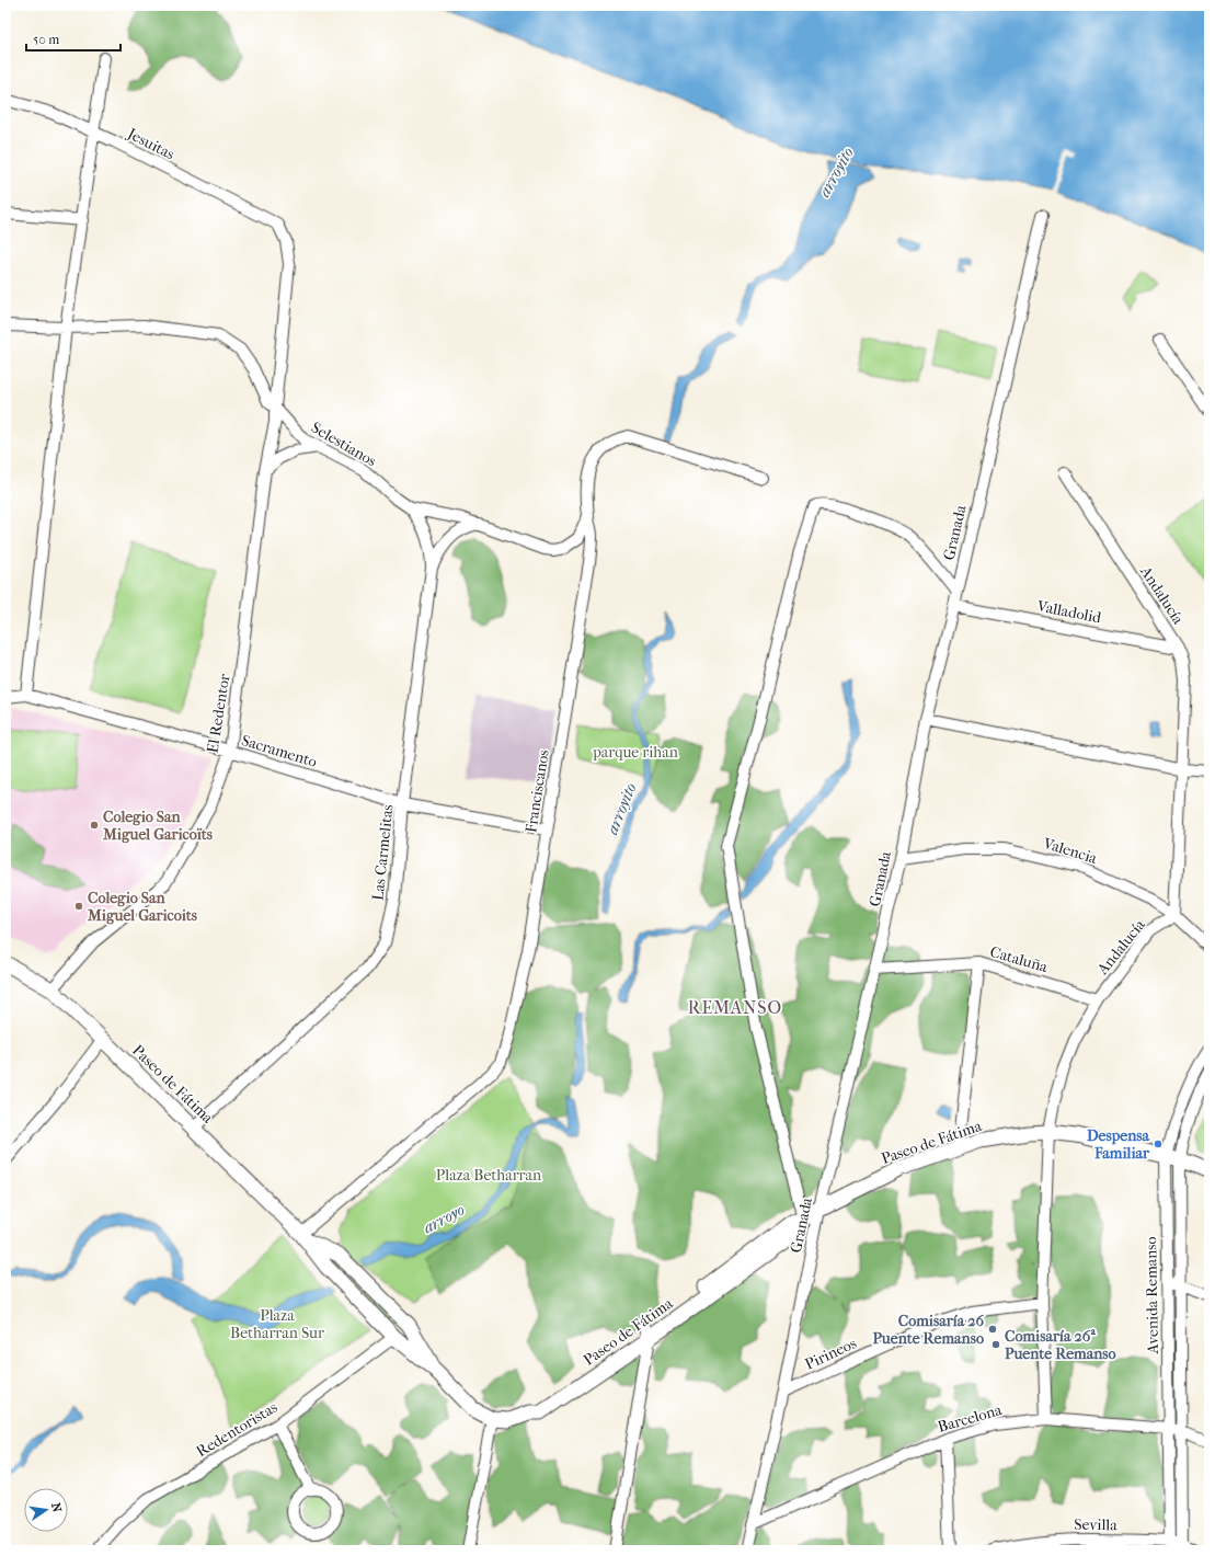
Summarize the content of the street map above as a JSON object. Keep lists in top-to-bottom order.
{
  "streets": {
    "street": [
      "Jesuitas",
      "Selestianos",
      "Granada",
      "Andalucía",
      "Valladolid",
      "El Redentor",
      "Sacramento",
      "Franciscanos",
      "Valencia",
      "Las Carmelitas",
      "Cataluña",
      "Paseo de Fátima",
      "Avenida Remanso",
      "Pirineos",
      "Barcelona",
      "Redentoristas",
      "Sevilla"
    ]
  },
  "crossings": [
    ["Jesuitas", "Selestianos"],
    ["Jesuitas", "El Redentor"],
    ["Selestianos", "El Redentor"],
    ["Selestianos", "Franciscanos"],
    ["Selestianos", "Las Carmelitas"],
    ["Granada", "Valladolid"],
    ["Granada", "Valencia"],
    ["Granada", "Cataluña"],
    ["Granada", "Paseo de Fátima"],
    ["Granada", "Pirineos"],
    ["Granada", "Barcelona"],
    ["Andalucía", "Valladolid"],
    ["Andalucía", "Valencia"],
    ["Andalucía", "Cataluña"],
    ["Andalucía", "Paseo de Fátima"],
    ["Andalucía", "Pirineos"],
    ["Andalucía", "Barcelona"],
    ["El Redentor", "Sacramento"],
    ["El Redentor", "Paseo de Fátima"],
    ["Sacramento", "Franciscanos"],
    ["Sacramento", "Las Carmelitas"],
    ["Franciscanos", "Paseo de Fátima"],
    ["Las Carmelitas", "Paseo de Fátima"],
    ["Paseo de Fátima", "Avenida Remanso"],
    ["Paseo de Fátima", "Redentoristas"],
    ["Avenida Remanso", "Barcelona"],
    ["Avenida Remanso", "Sevilla"]
  ],
  "districts": ["REMANSO"],
  "water": ["arroyito", "arroyo"],
  "parks": ["parque rihan", "Plaza Betharran", "Plaza Betharran Sur"],
  "places": [
    "Colegio San Miguel Garicoïts",
    "Colegio San Miguel Garicoits",
    "Despensa Familiar",
    "Comisaría 26 Puente Remanso",
    "Comisaría 26ª Puente Remanso"
  ],
  "scale_bar": "50 m",
  "north": "right"
}
